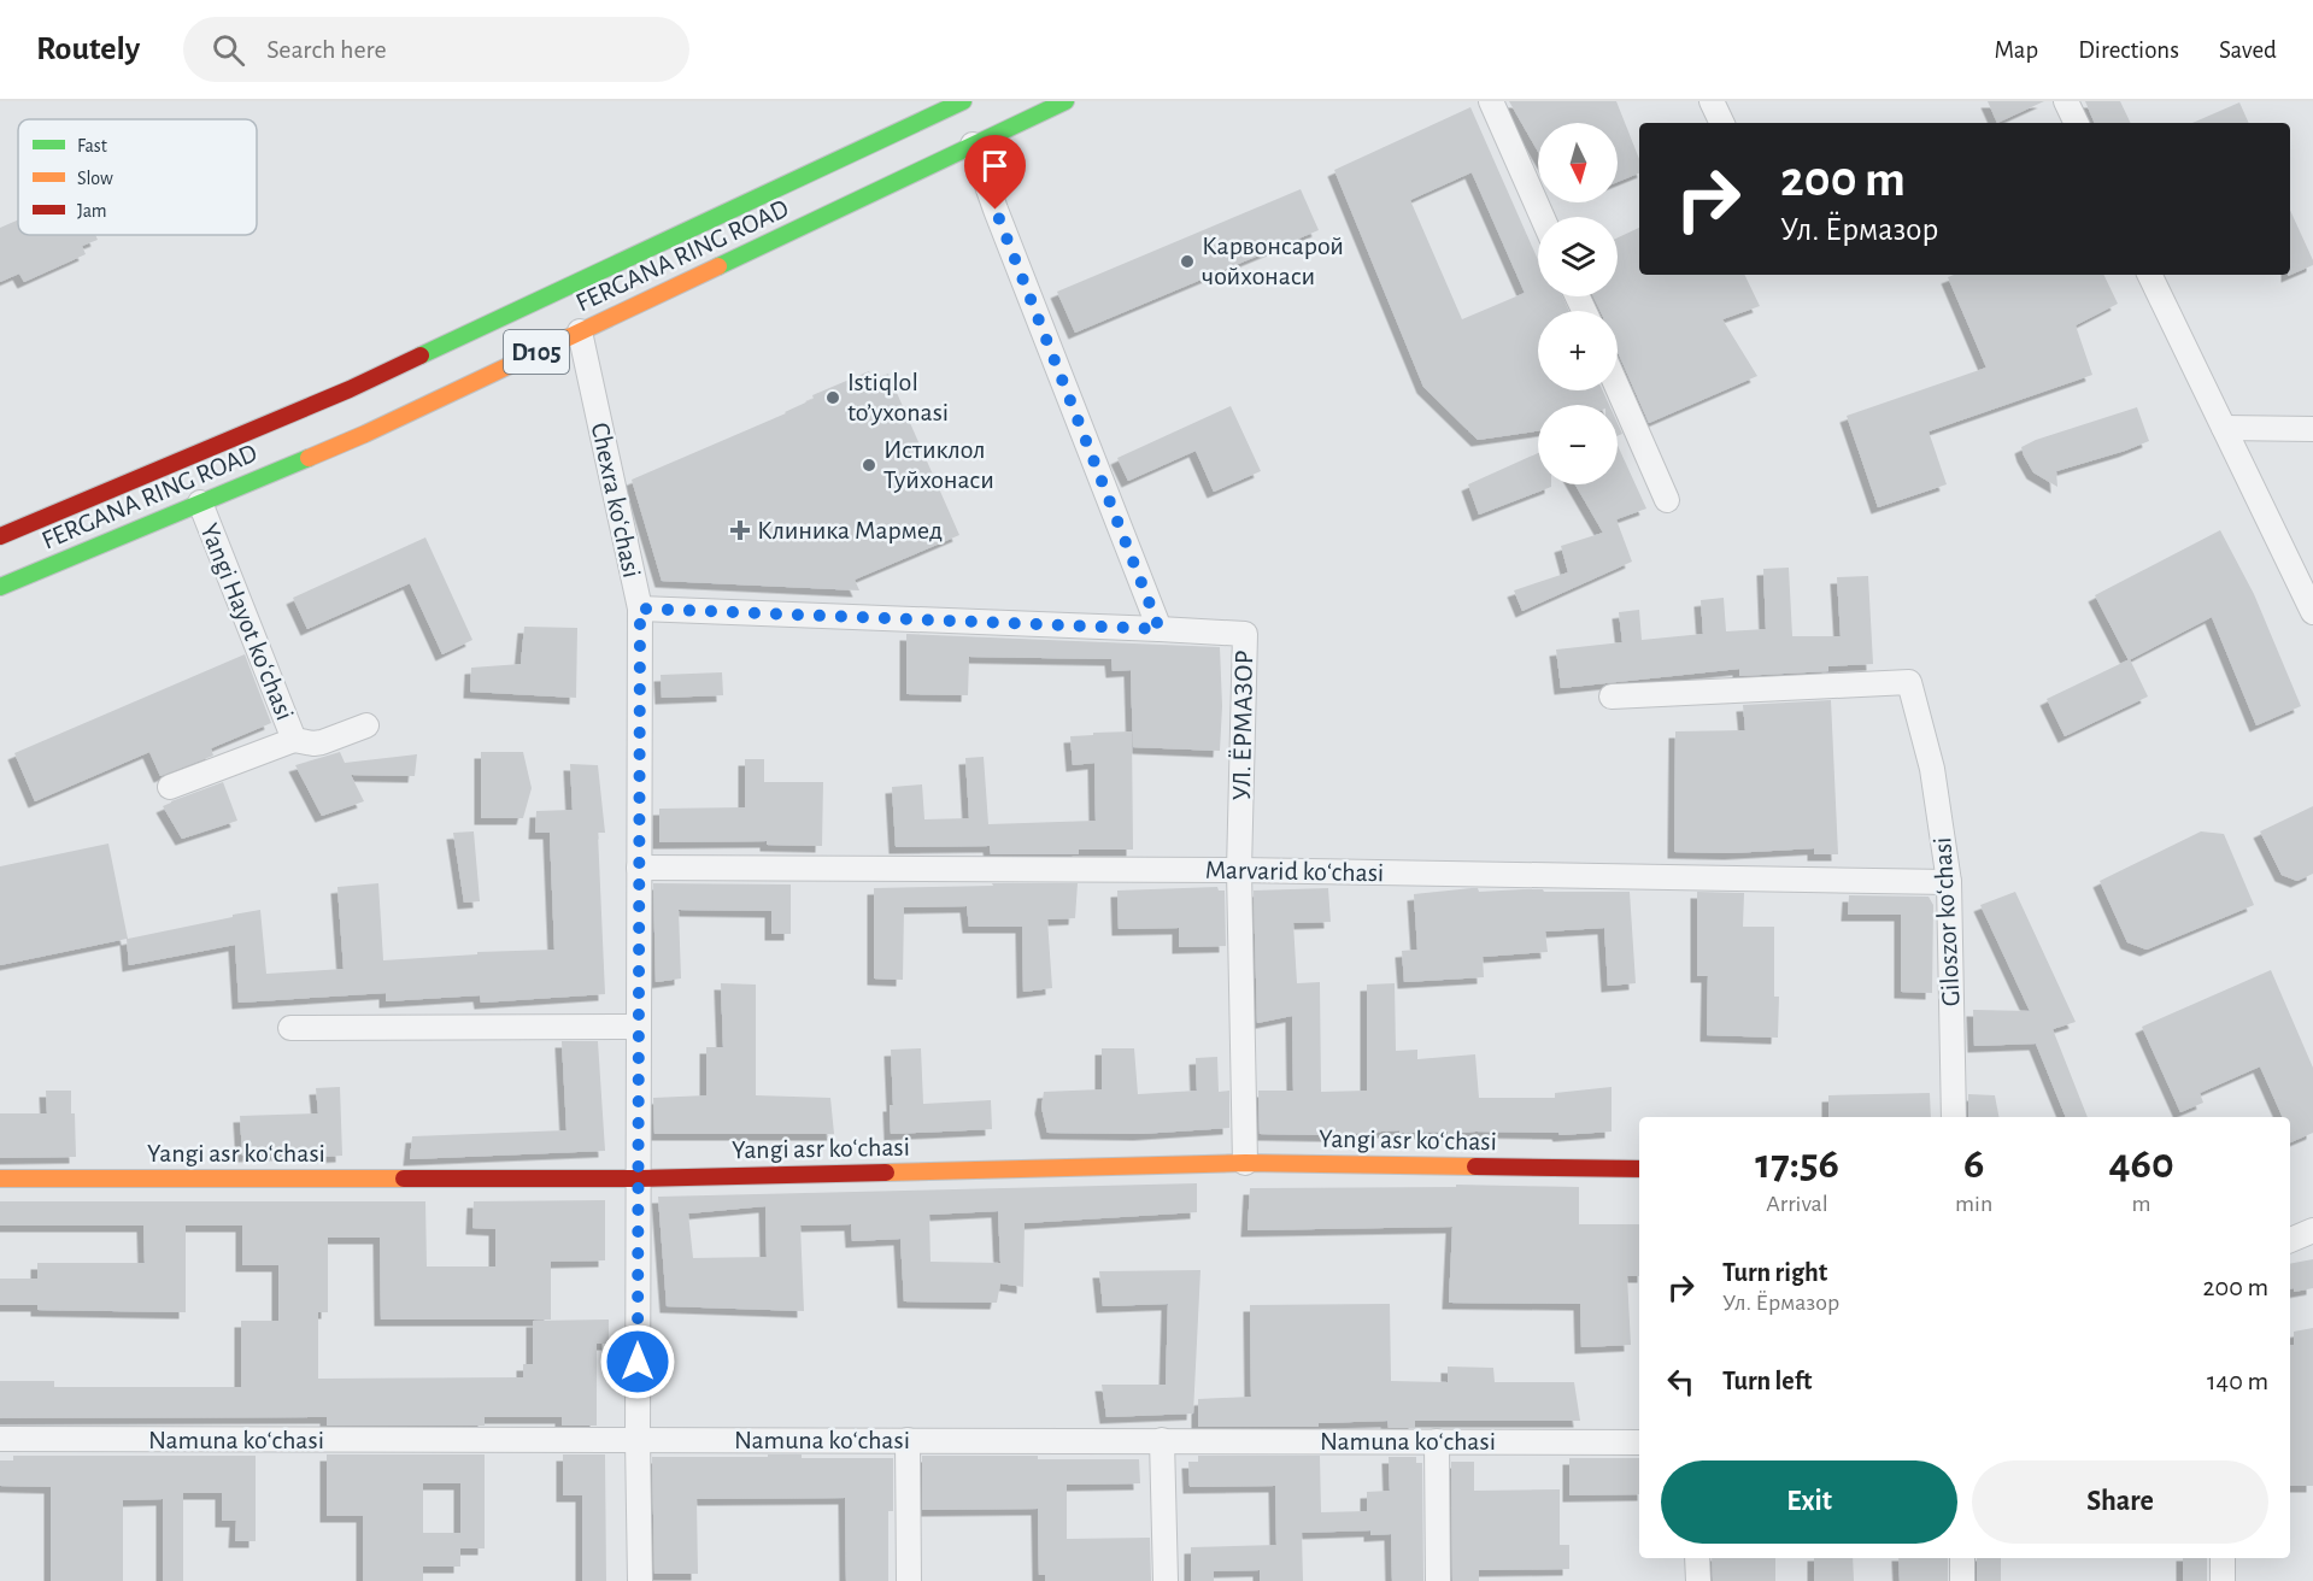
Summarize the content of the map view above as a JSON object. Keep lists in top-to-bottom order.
{
  "streets": {
    "main road": ["FERGANA RING ROAD", "D105", "Yangi asr koʻchasi"],
    "street": [
      "Chexra koʻchasi",
      "Yangi Hayot koʻchasi",
      "УЛ. ЁРМАЗОР",
      "Marvarid koʻchasi",
      "Giloszor koʻchasi",
      "Namuna koʻchasi"
    ]
  },
  "crossings": [
    ["FERGANA RING ROAD", "Chexra koʻchasi"],
    ["FERGANA RING ROAD", "Yangi Hayot koʻchasi"],
    ["Chexra koʻchasi", "УЛ. ЁРМАЗОР"],
    ["Chexra koʻchasi", "Marvarid koʻchasi"],
    ["Chexra koʻchasi", "Yangi asr koʻchasi"],
    ["Chexra koʻchasi", "Namuna koʻchasi"],
    ["УЛ. ЁРМАЗОР", "Marvarid koʻchasi"],
    ["УЛ. ЁРМАЗОР", "Yangi asr koʻchasi"],
    ["Marvarid koʻchasi", "Giloszor koʻchasi"]
  ],
  "places": {
    "other": ["Карвонсарой чойхонаси", "Istiqlol to’yxonasi", "Истиклол Туйхонаси"],
    "health": ["Клиника Мармед"]
  },
  "legend": ["Fast", "Slow", "Jam"],
  "north": "bottom",
  "page": {
    "header": "Routely",
    "search": "Search here",
    "nav": ["Map", "Directions", "Saved"],
    "map_buttons": ["+", "−"],
    "turn": ["200 m", "Ул. Ёрмазор"],
    "eta": [
      "17:56",
      "Arrival",
      "6",
      "min",
      "460",
      "m"
    ],
    "list": [
      {
        "name": "Turn right",
        "note": "Ул. Ёрмазор",
        "value": "200 m"
      },
      {
        "name": "Turn left",
        "value": "140 m"
      }
    ],
    "buttons": ["Exit", "Share"]
  }
}
